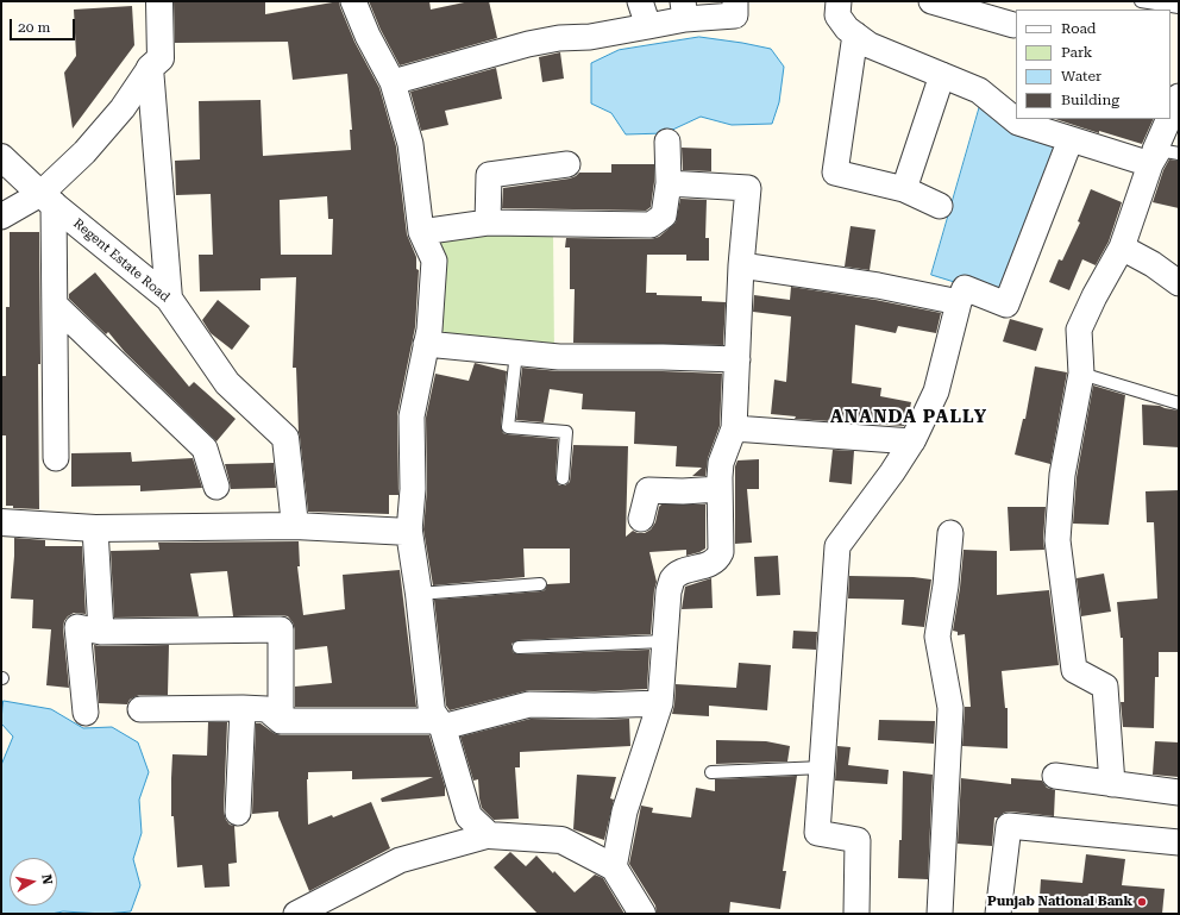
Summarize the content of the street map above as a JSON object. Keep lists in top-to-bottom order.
{
  "streets": {
    "street": ["Regent Estate Road"]
  },
  "districts": ["ANANDA PALLY"],
  "places": ["Punjab National Bank"],
  "legend": [
    "Road",
    "Park",
    "Water",
    "Building"
  ],
  "scale_bar": "20 m",
  "north": "right"
}
